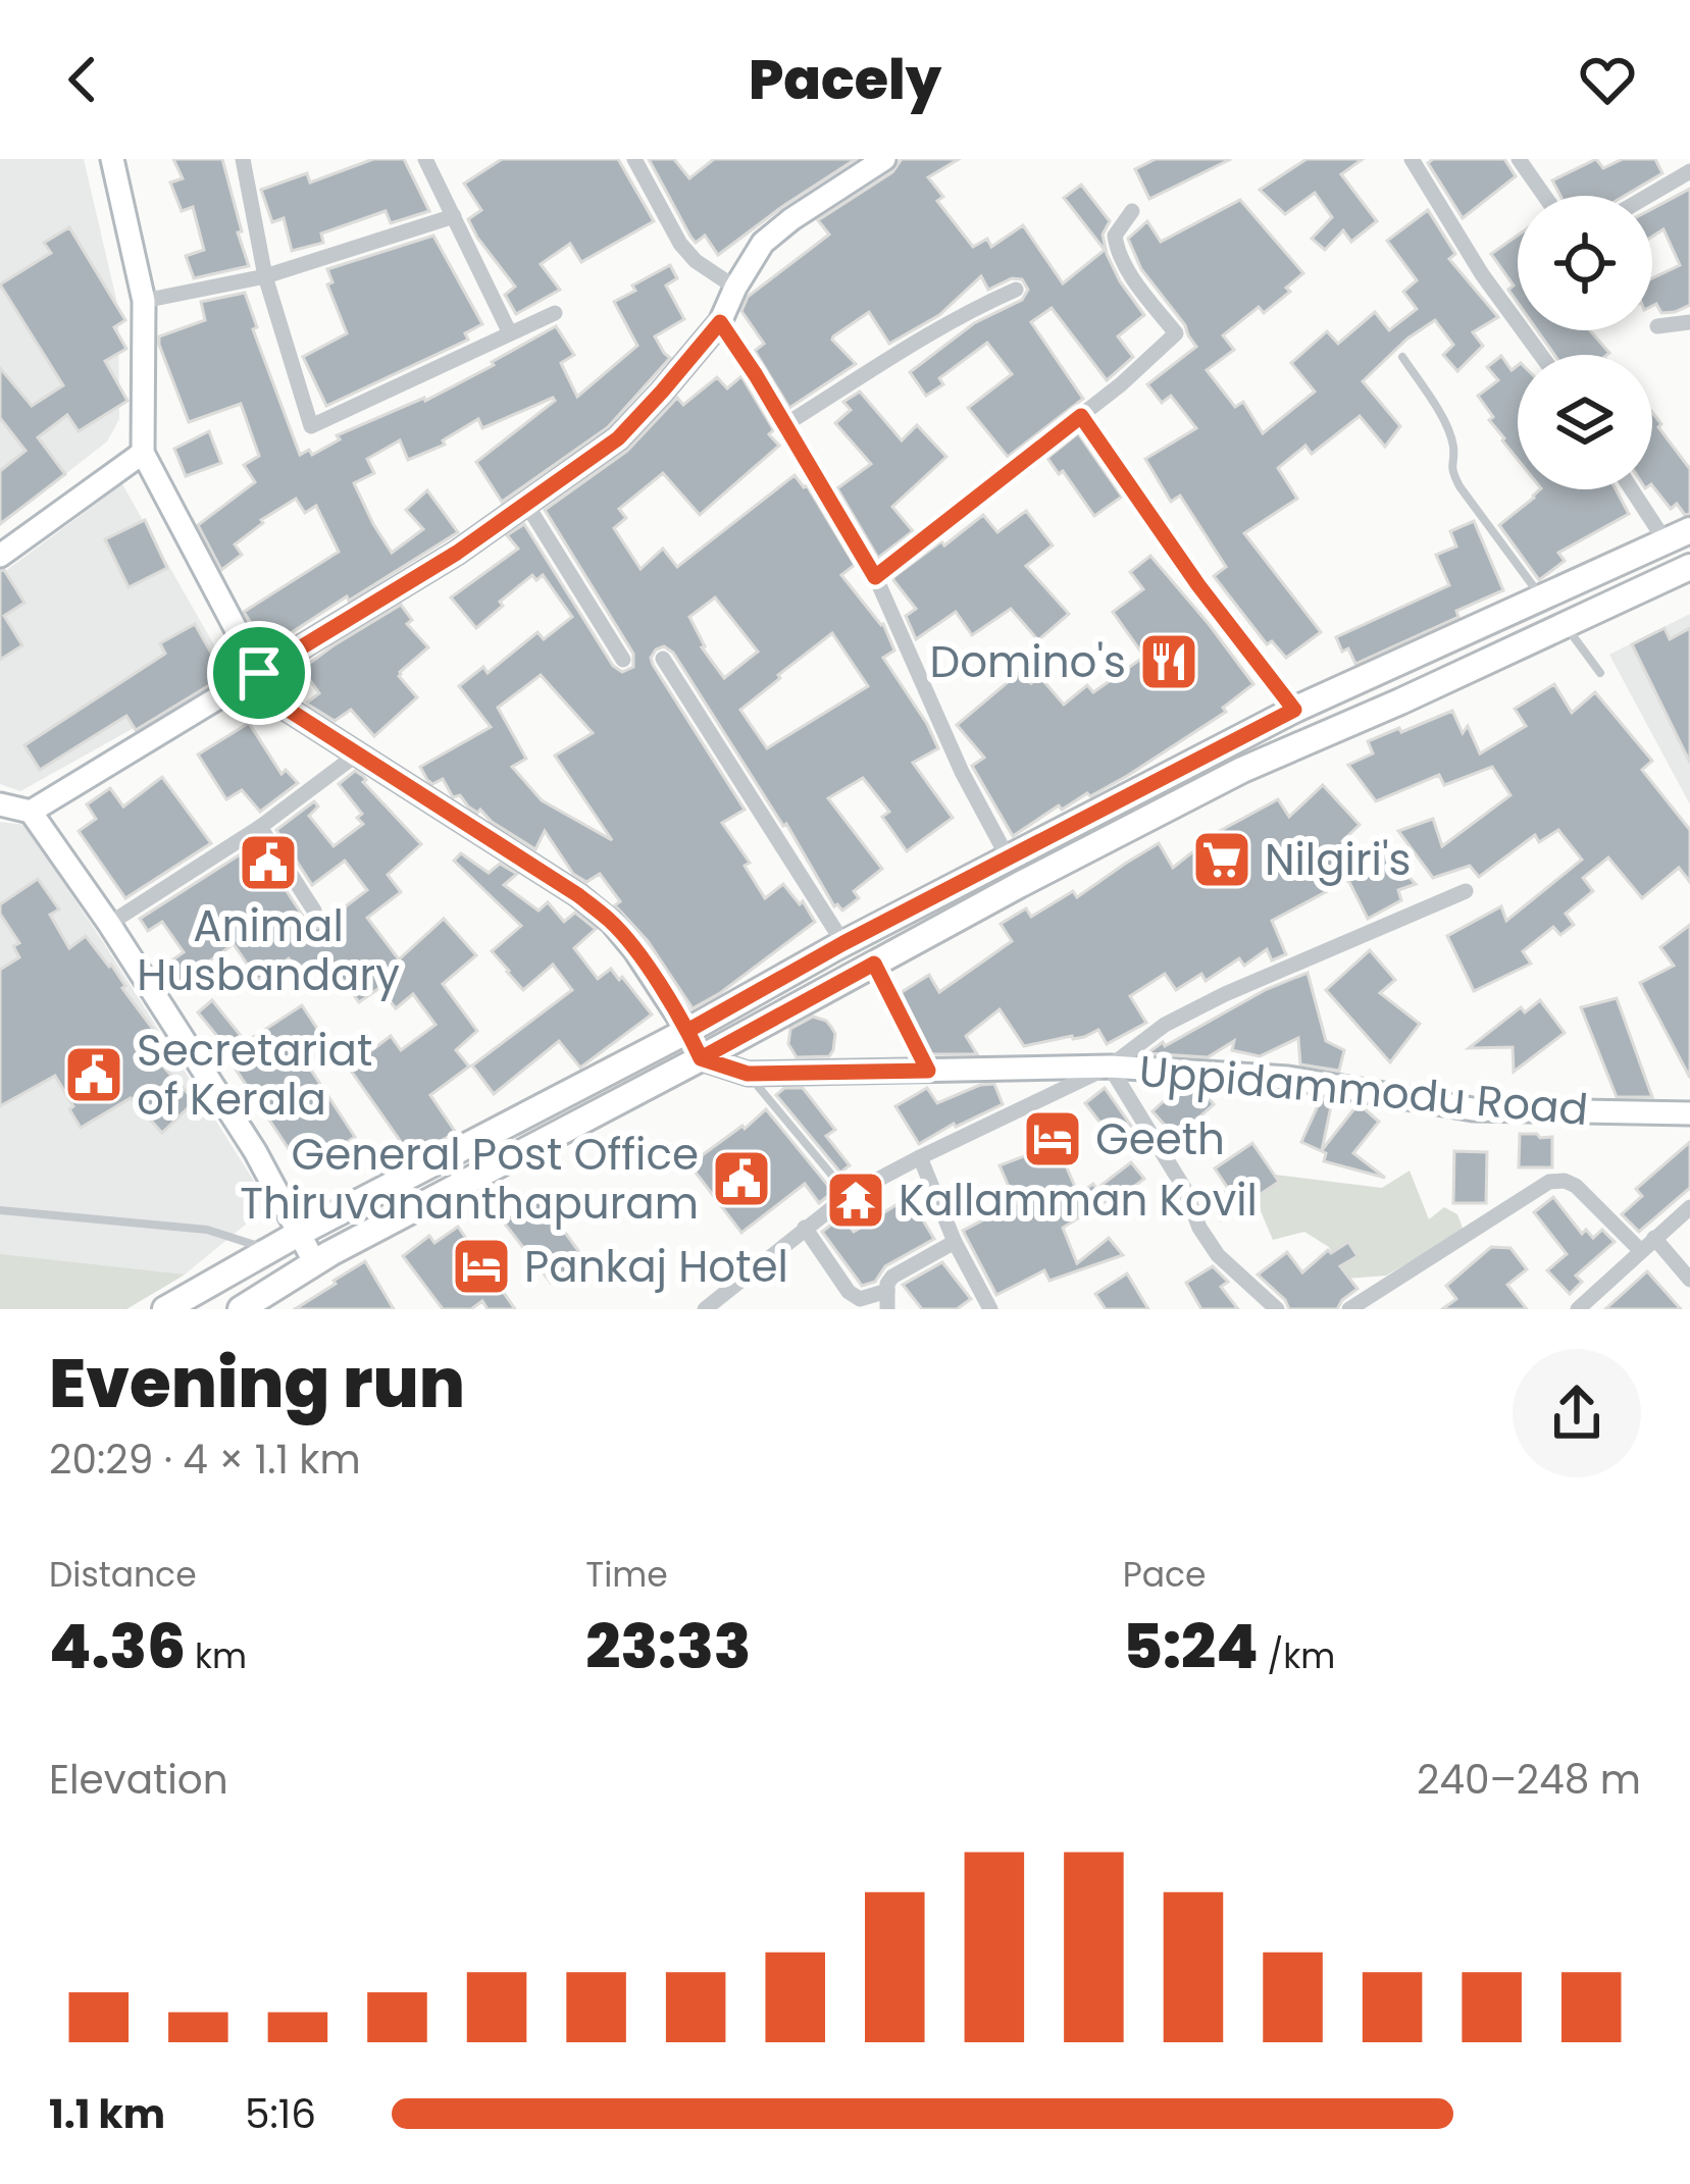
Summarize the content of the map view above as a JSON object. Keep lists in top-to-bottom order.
{
  "streets": {
    "street": ["Uppidammodu Road"]
  },
  "places": {
    "restaurant": ["Domino's"],
    "supermarket": ["Nilgiri's"],
    "public building": ["Animal Husbandary", "Secretariat of Kerala", "General Post Office Thiruvananthapuram"],
    "hotel": ["Geeth", "Pankaj Hotel"],
    "temple": ["Kallamman Kovil"]
  },
  "page": {
    "header": "Pacely",
    "heading": ["Evening run", "20:29 · 4 × 1.1 km"],
    "stats": [
      ["Distance", "4.36 km"],
      ["Time", "23:33"],
      ["Pace", "5:24 /km"]
    ],
    "chart": ["Elevation", "240–248 m"],
    "list": [
      {
        "name": "1.1 km",
        "note": "5:16"
      }
    ]
  }
}
